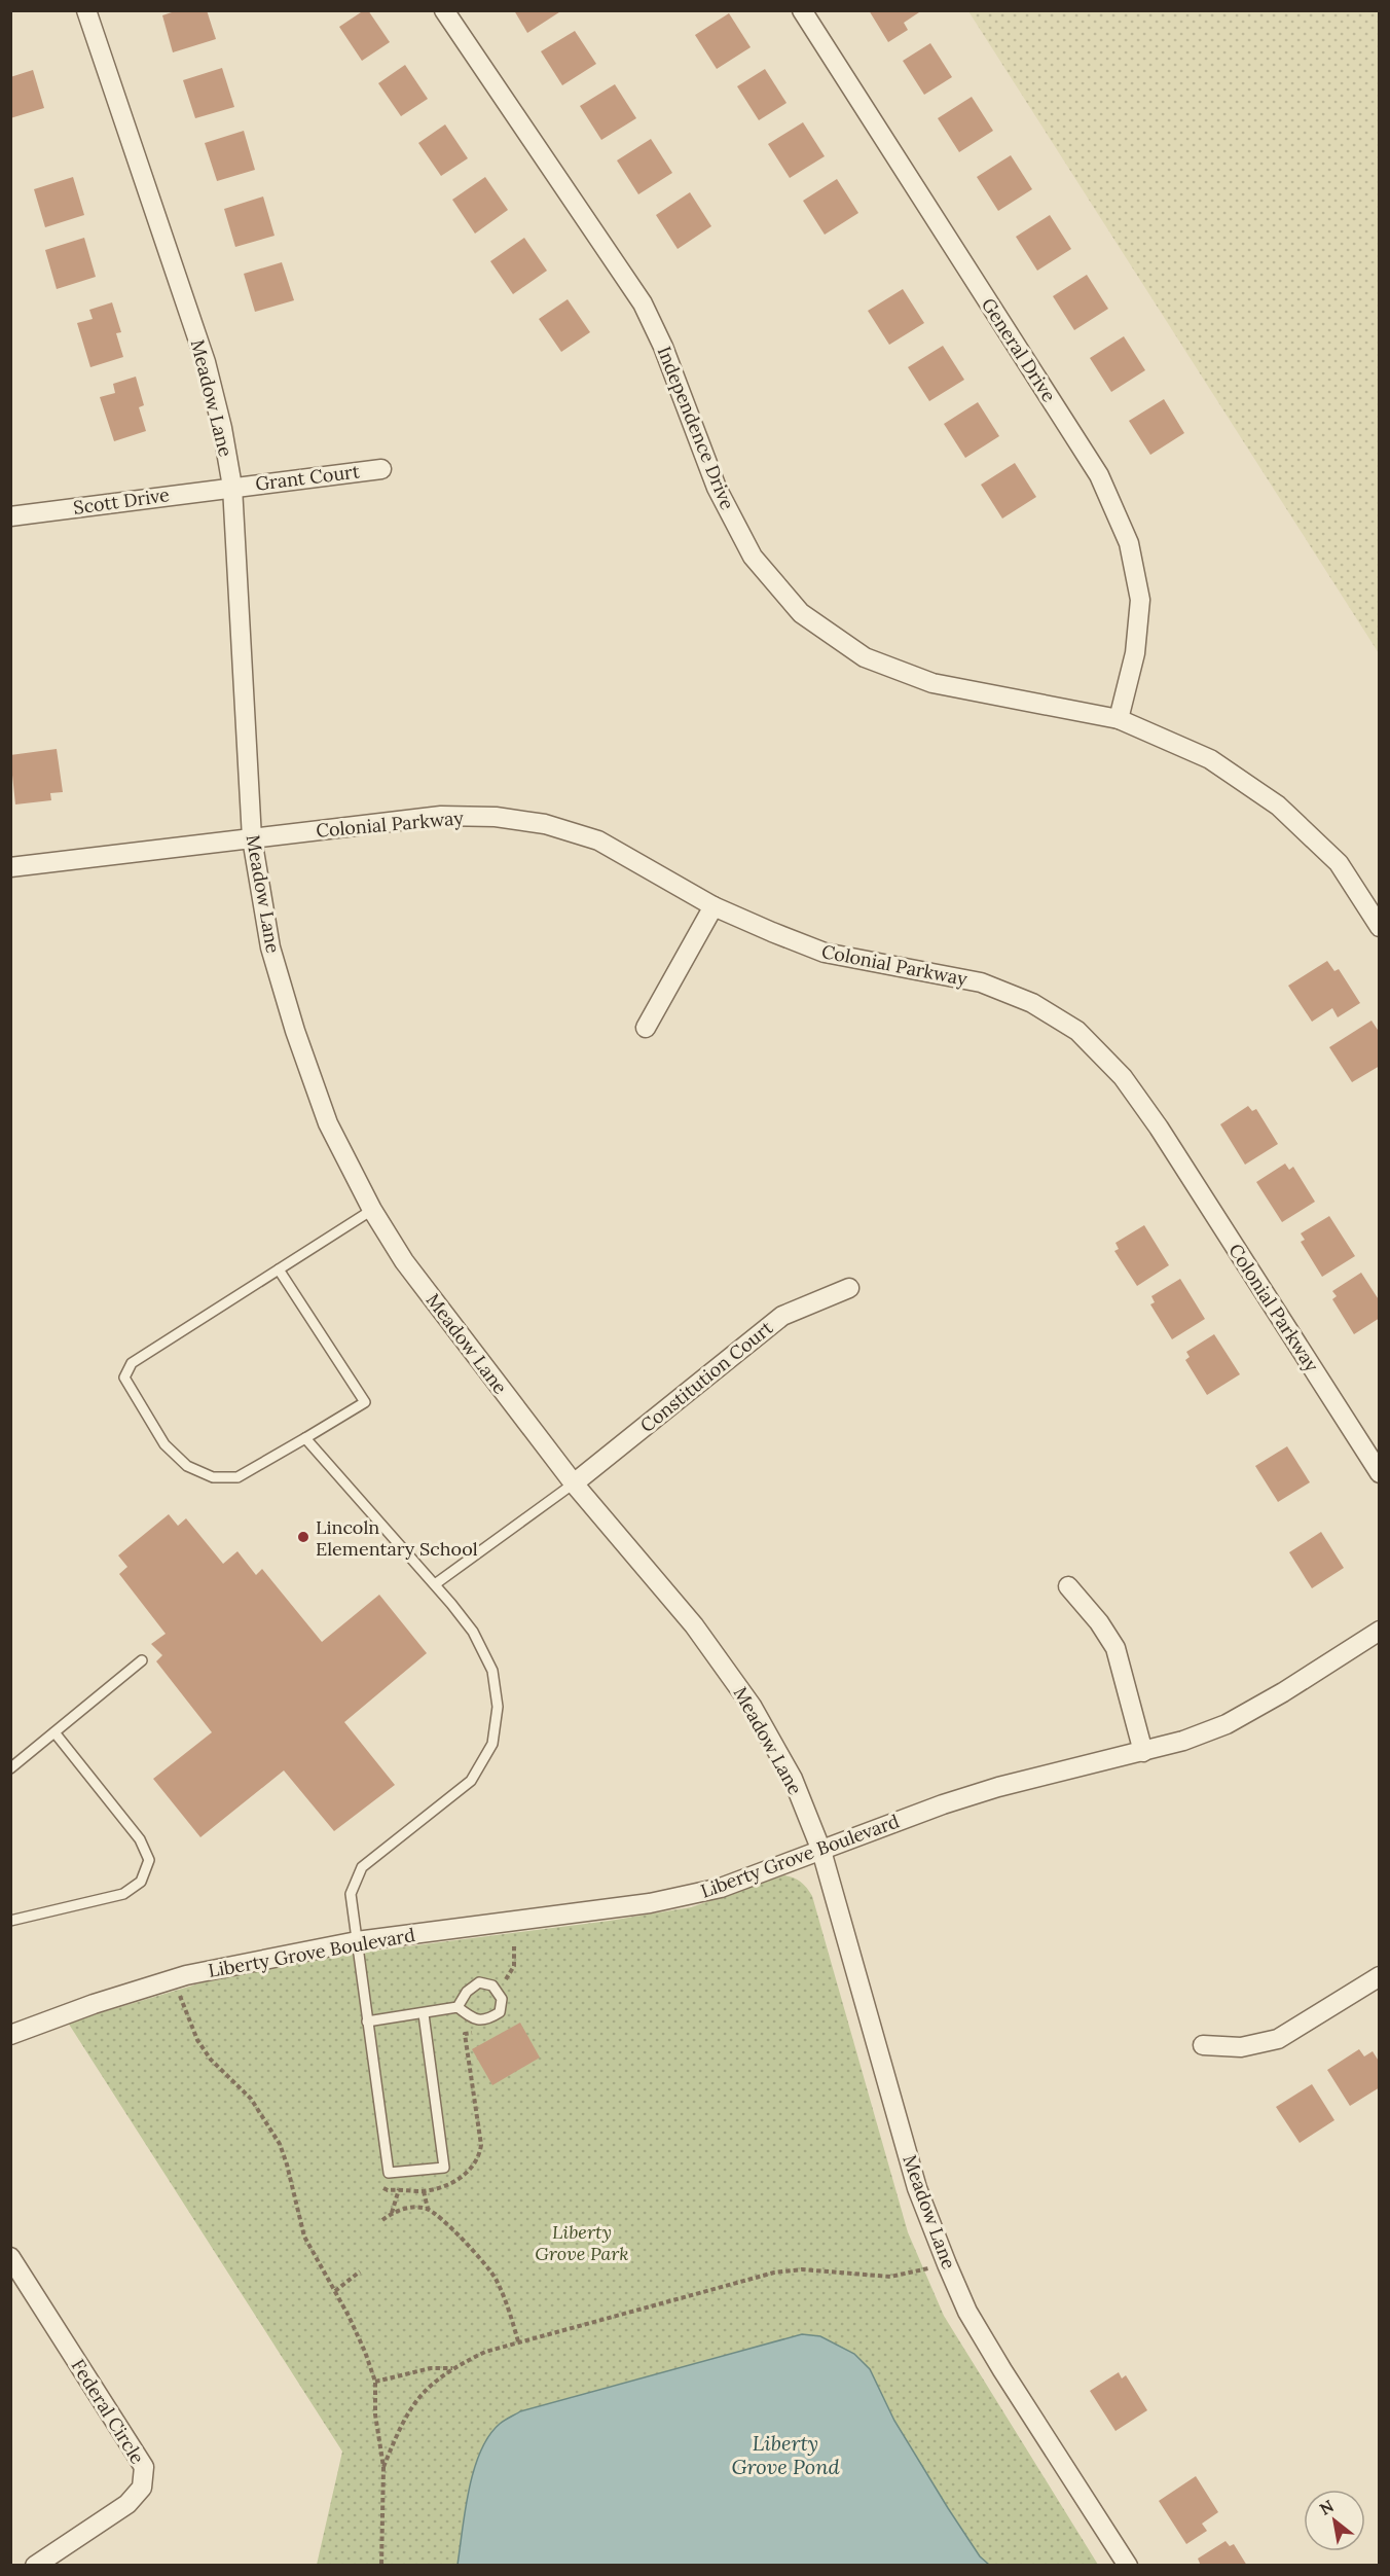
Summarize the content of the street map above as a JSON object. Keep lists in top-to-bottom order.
{
  "streets": {
    "street": [
      "General Drive",
      "Meadow Lane",
      "Independence Drive",
      "Grant Court",
      "Scott Drive",
      "Colonial Parkway",
      "Constitution Court",
      "Liberty Grove Boulevard",
      "Federal Circle"
    ]
  },
  "crossings": [
    ["General Drive", "Independence Drive"],
    ["Meadow Lane", "Grant Court"],
    ["Meadow Lane", "Scott Drive"],
    ["Meadow Lane", "Colonial Parkway"],
    ["Meadow Lane", "Constitution Court"],
    ["Meadow Lane", "Liberty Grove Boulevard"],
    ["Grant Court", "Scott Drive"]
  ],
  "water": ["Liberty Grove Pond"],
  "parks": ["Liberty Grove Park"],
  "places": ["Lincoln Elementary School"],
  "north": "top left"
}
